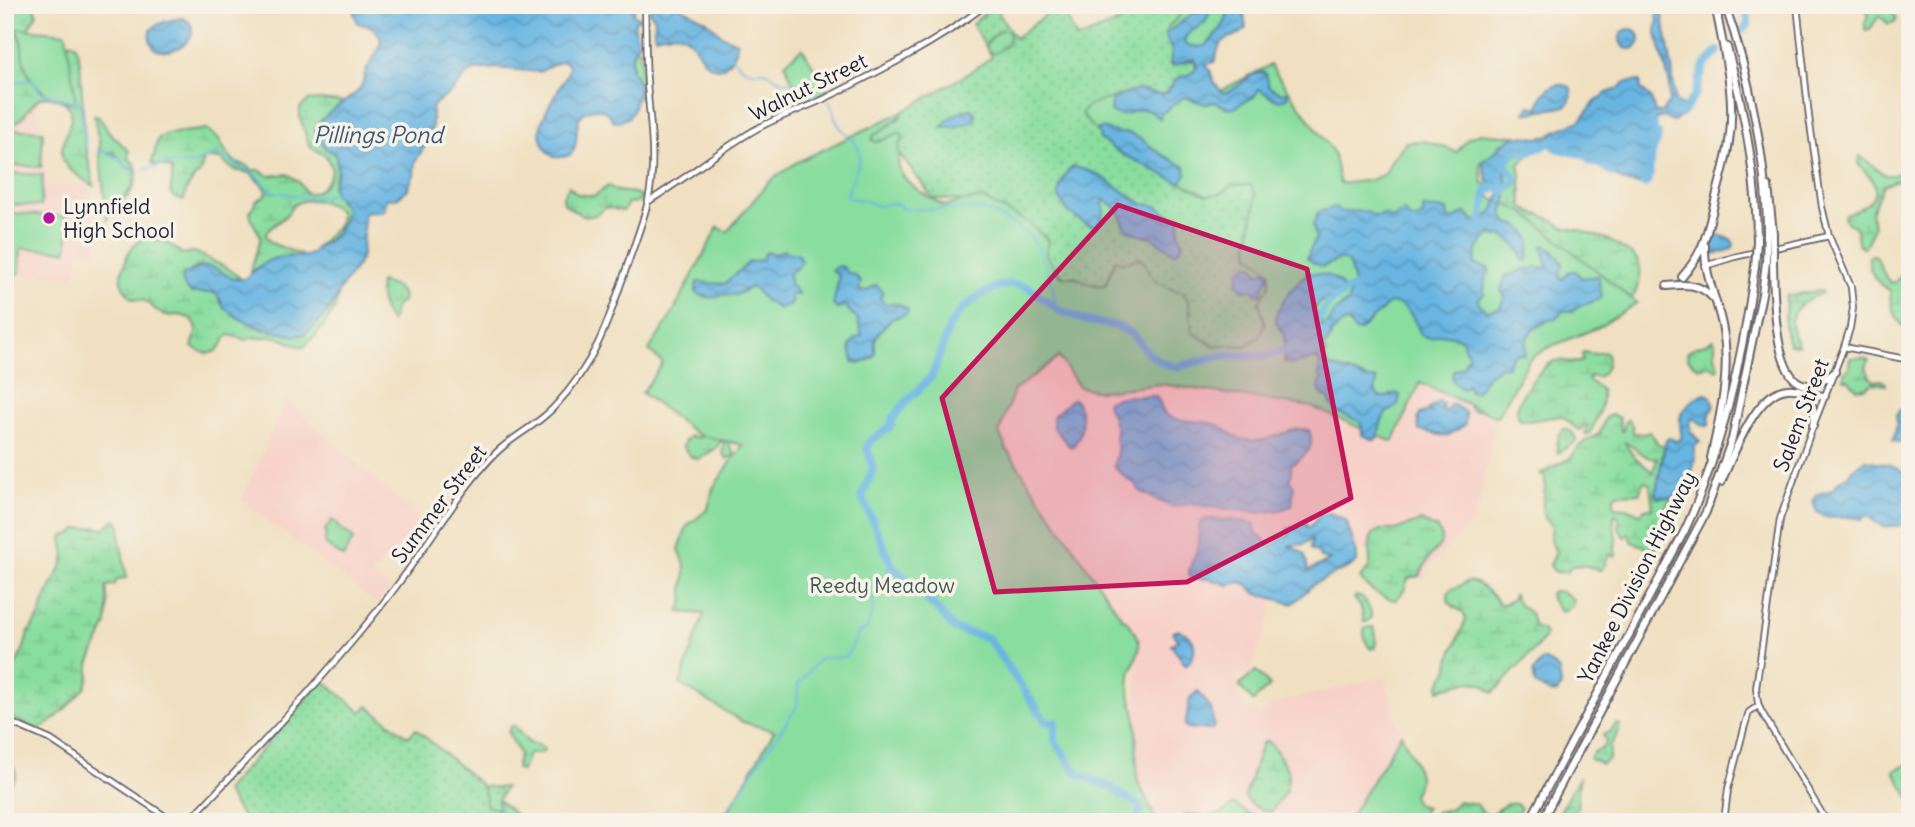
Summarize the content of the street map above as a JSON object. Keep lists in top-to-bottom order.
{
  "streets": {
    "highway": ["Yankee Division Highway"],
    "main road": ["Walnut Street", "Salem Street", "Summer Street"]
  },
  "crossings": [
    ["Walnut Street", "Summer Street"]
  ],
  "water": ["Pillings Pond"],
  "parks": ["Reedy Meadow"],
  "places": ["Lynnfield High School"]
}
